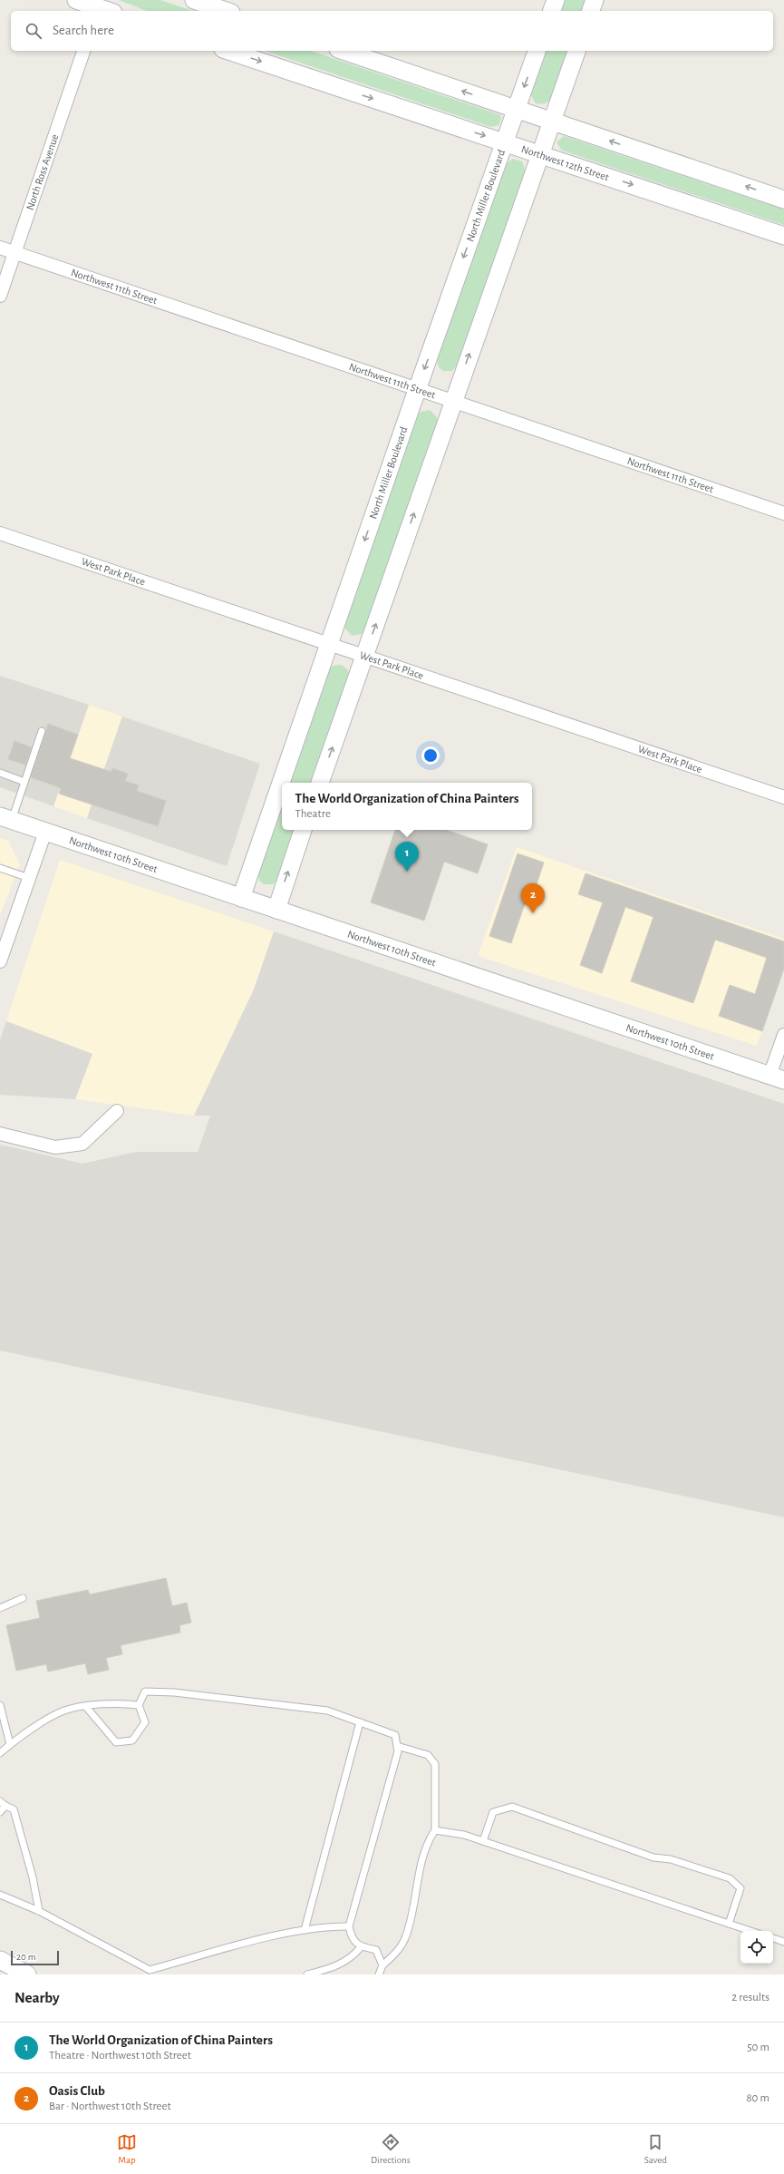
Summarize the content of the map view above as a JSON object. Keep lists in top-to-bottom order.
{
  "streets": {
    "street": [
      "Northwest 12th Street",
      "North Ross Avenue",
      "North Miller Boulevard",
      "Northwest 11th Street",
      "West Park Place",
      "Northwest 10th Street"
    ]
  },
  "crossings": [
    ["Northwest 12th Street", "North Miller Boulevard"],
    ["North Ross Avenue", "Northwest 11th Street"],
    ["North Miller Boulevard", "Northwest 11th Street"],
    ["North Miller Boulevard", "West Park Place"],
    ["North Miller Boulevard", "Northwest 10th Street"]
  ],
  "scale_bar": "20 m",
  "page": {
    "search": "Search here",
    "popup": ["The World Organization of China Painters", "Theatre"],
    "pins": ["1", "2"],
    "scale": "20 m",
    "heading": ["Nearby", "2 results"],
    "list": [
      {
        "mark": "1",
        "name": "The World Organization of China Painters",
        "note": "Theatre · Northwest 10th Street",
        "value": "50 m"
      },
      {
        "mark": "2",
        "name": "Oasis Club",
        "note": "Bar · Northwest 10th Street",
        "value": "80 m"
      }
    ],
    "nav": ["Map", "Directions", "Saved"]
  }
}
